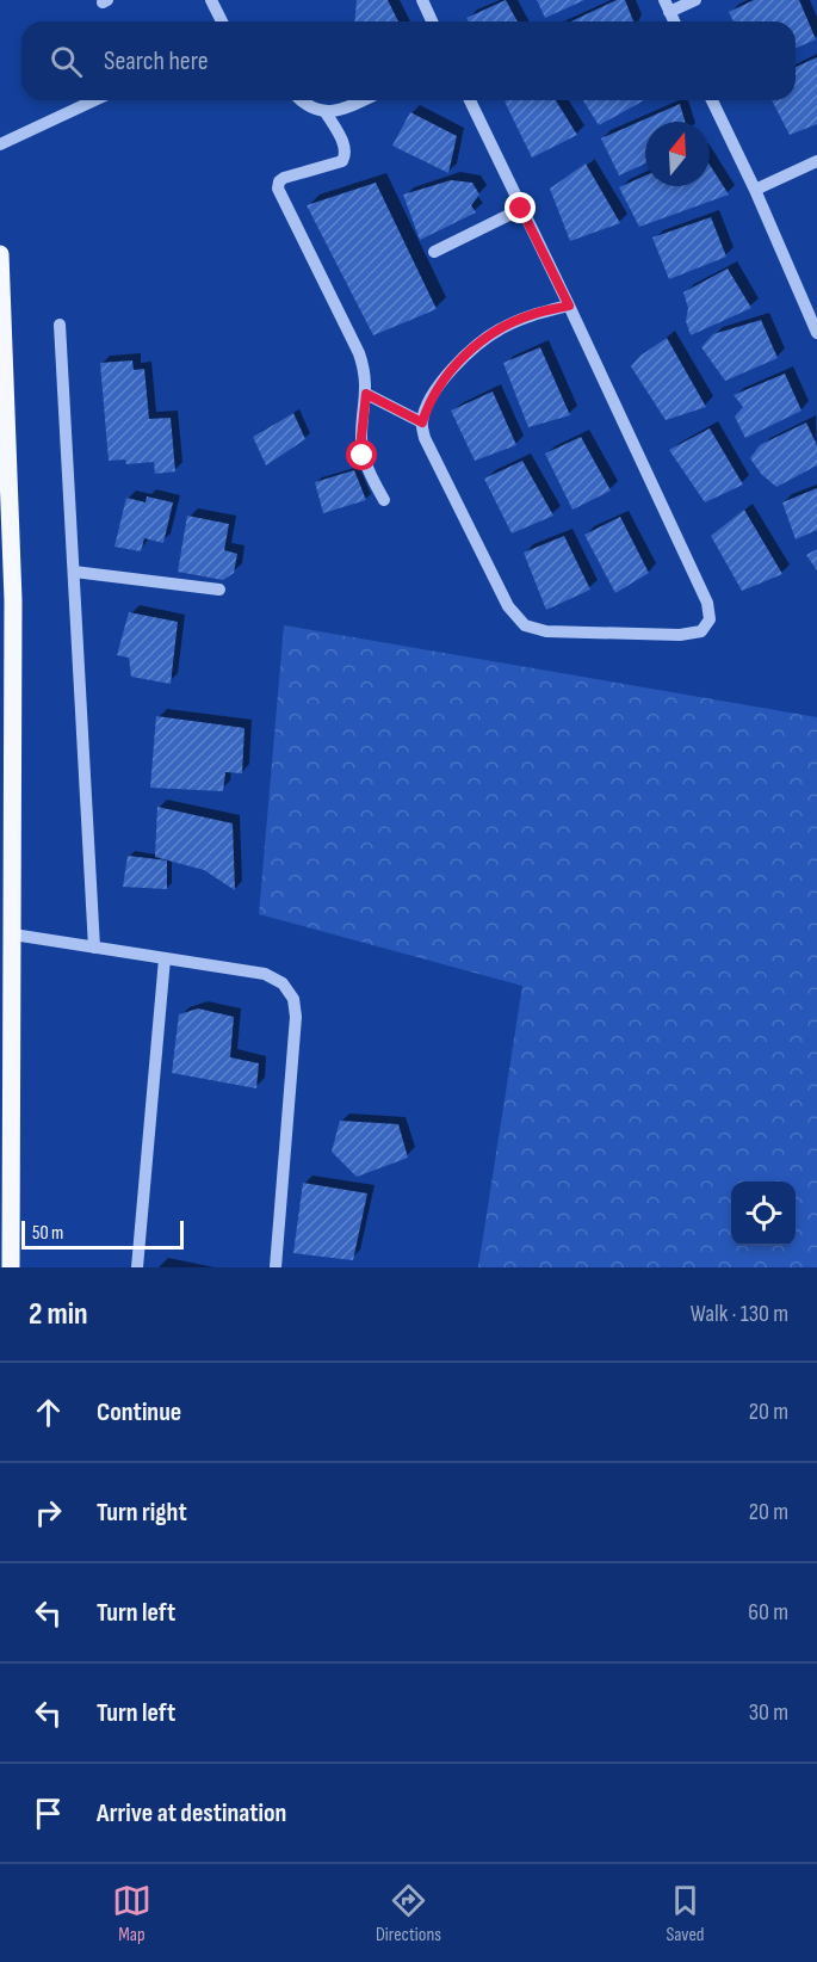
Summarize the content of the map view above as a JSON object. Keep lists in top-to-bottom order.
{
  "scale_bar": "50 m",
  "north": "top",
  "page": {
    "search": "Search here",
    "scale": "50 m",
    "heading": ["2 min", "Walk · 130 m"],
    "list": [
      ["Continue", "20 m"],
      ["Turn right", "20 m"],
      ["Turn left", "60 m"],
      ["Turn left", "30 m"],
      "Arrive at destination"
    ],
    "nav": ["Map", "Directions", "Saved"]
  }
}
